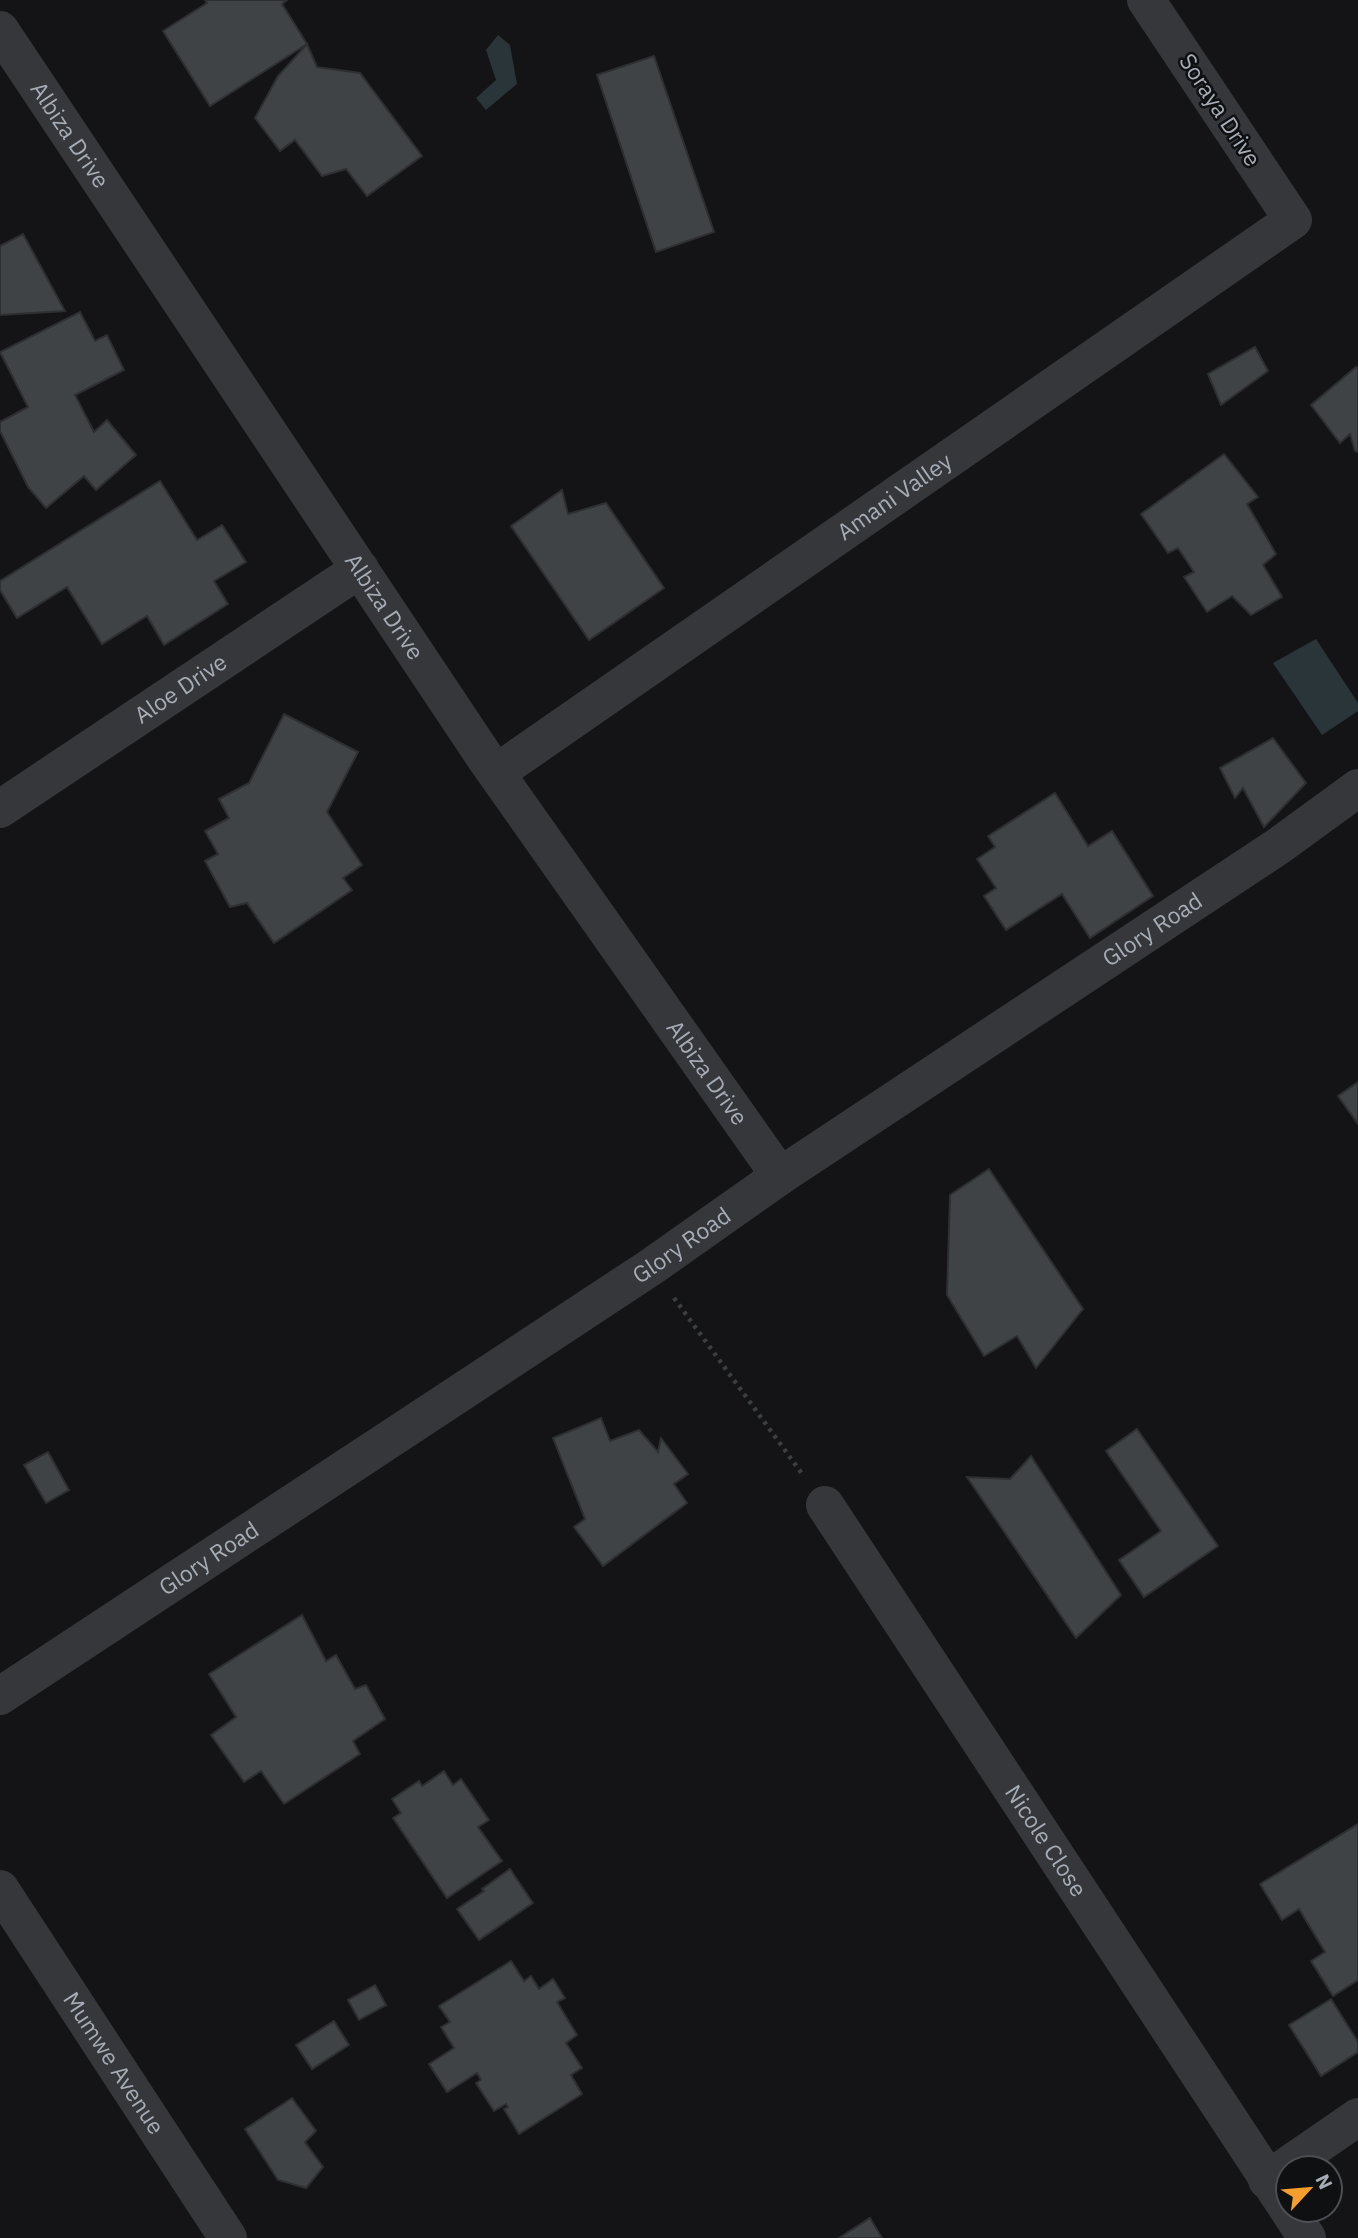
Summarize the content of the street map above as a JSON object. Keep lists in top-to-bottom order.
{
  "streets": {
    "street": [
      "Soraya Drive",
      "Albiza Drive",
      "Amani Valley",
      "Aloe Drive",
      "Glory Road",
      "Nicole Close",
      "Mumwe Avenue"
    ]
  },
  "crossings": [
    ["Soraya Drive", "Amani Valley"],
    ["Albiza Drive", "Amani Valley"],
    ["Albiza Drive", "Aloe Drive"],
    ["Albiza Drive", "Glory Road"]
  ],
  "north": "top right"
}
